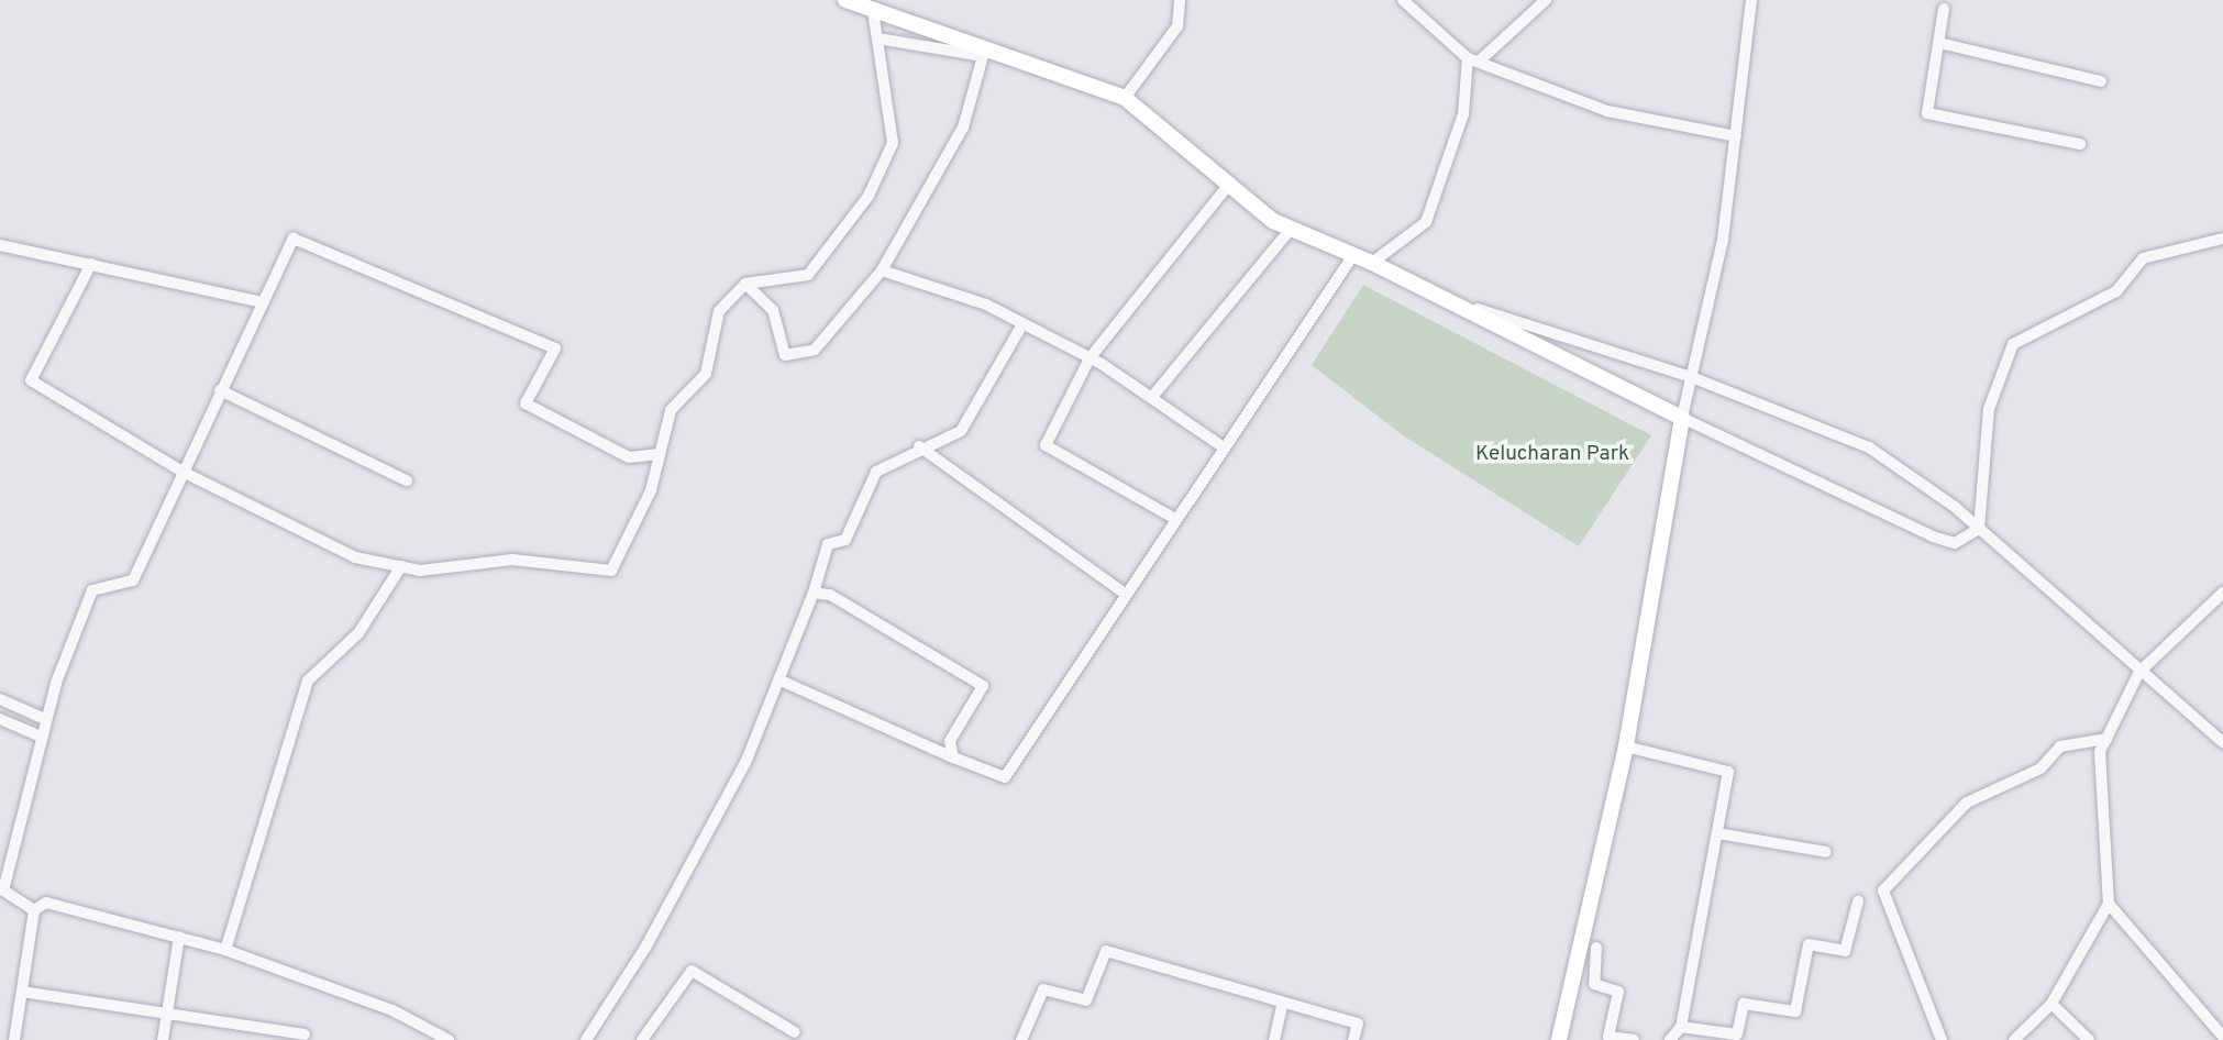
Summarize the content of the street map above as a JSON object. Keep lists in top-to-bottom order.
{
  "parks": ["Kelucharan Park"]
}
